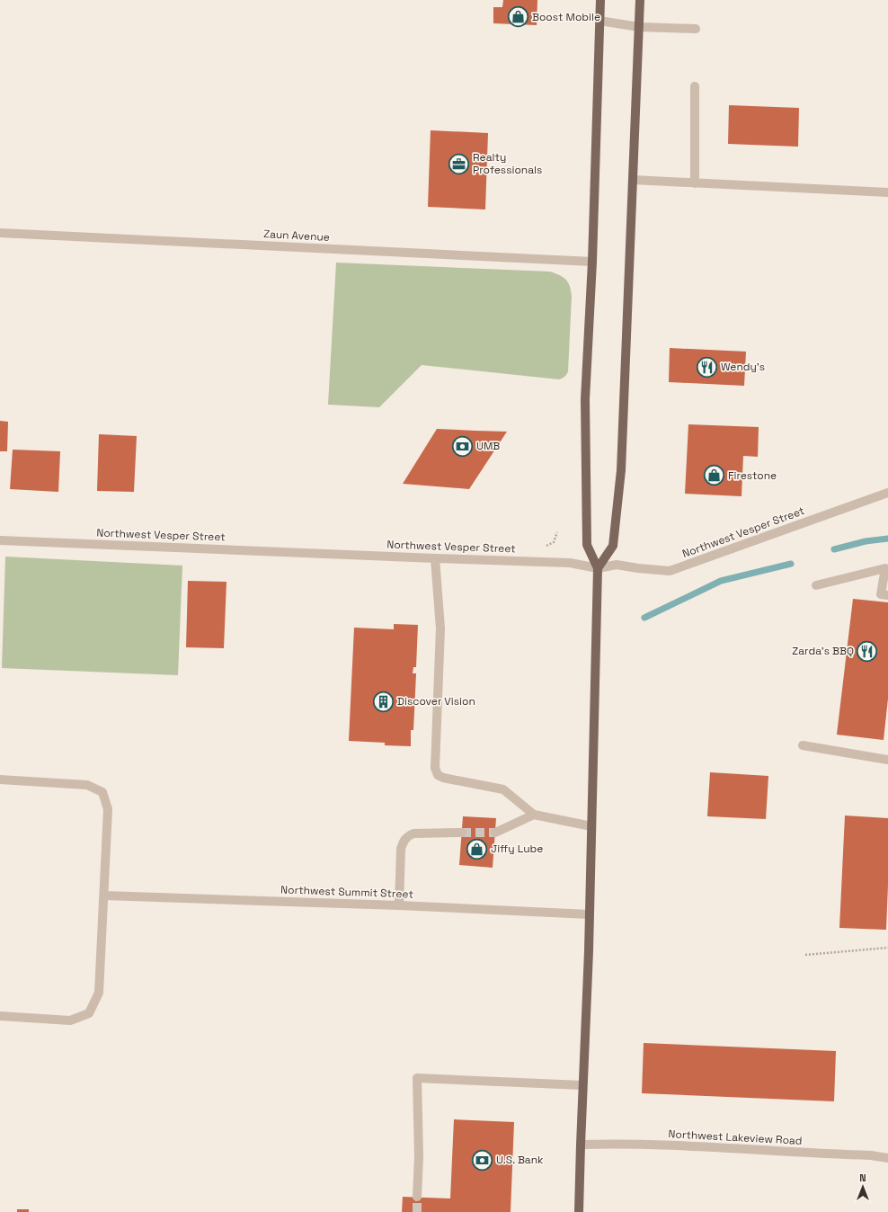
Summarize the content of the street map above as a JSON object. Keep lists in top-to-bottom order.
{
  "streets": {
    "street": [
      "Zaun Avenue",
      "Northwest Vesper Street",
      "Northwest Summit Street",
      "Northwest Lakeview Road"
    ]
  },
  "places": {
    "shop": ["Boost Mobile", "Firestone", "Jiffy Lube"],
    "office": ["Realty Professionals"],
    "restaurant": ["Wendy's", "Zarda's BBQ"],
    "bank": ["UMB", "U.S. Bank"],
    "building": ["Discover Vision"]
  },
  "north": "top"
}
